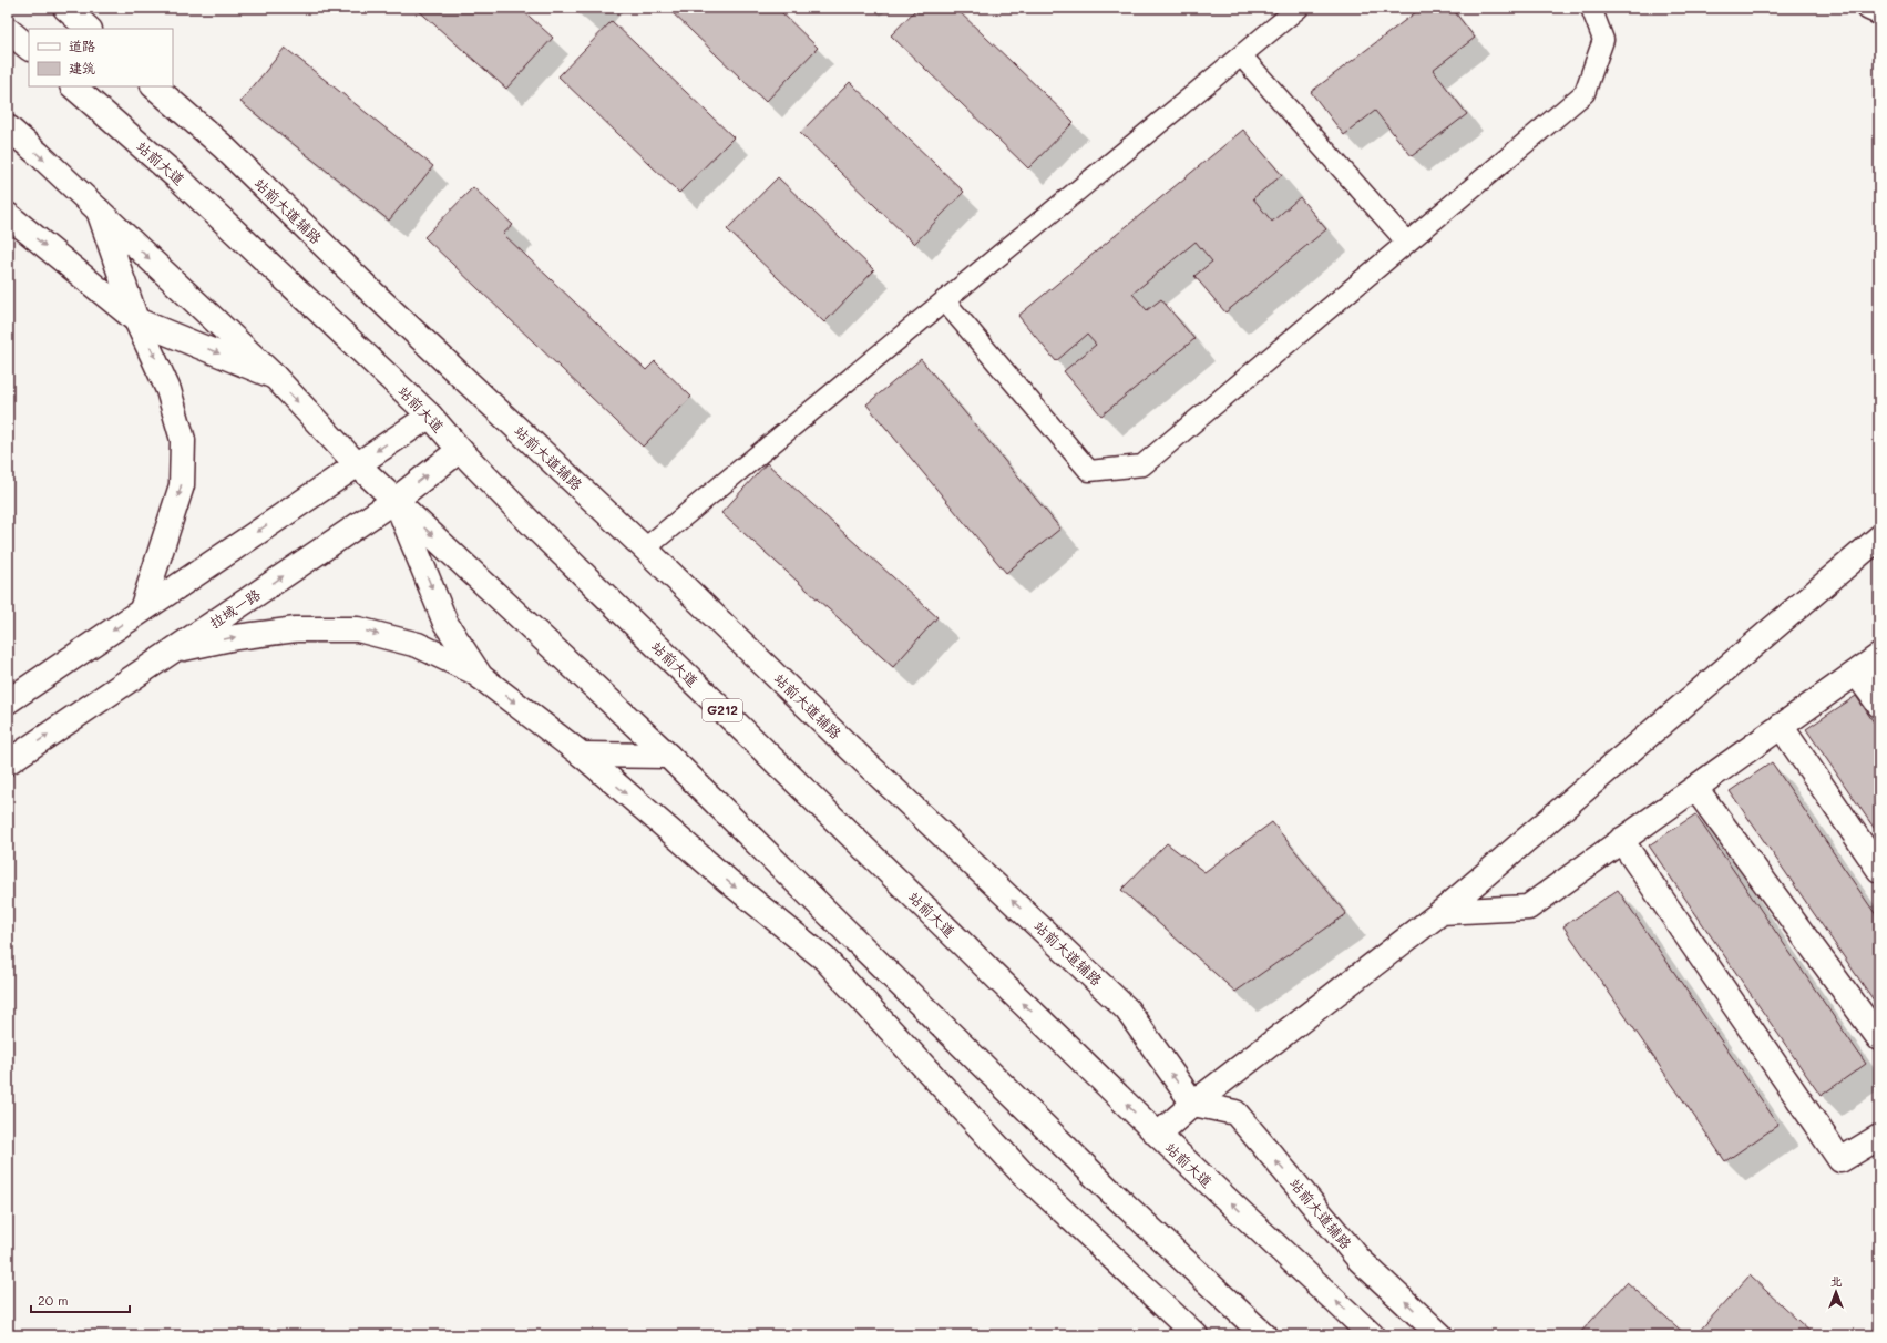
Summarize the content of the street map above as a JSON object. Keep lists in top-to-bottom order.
{
  "streets": {
    "main road": [
      "站前大道",
      "站前大道辅路",
      "拉域一路",
      "G212"
    ]
  },
  "crossings": [
    ["站前大道", "拉域一路"]
  ],
  "legend": ["道路", "建筑"],
  "scale_bar": "20 m",
  "north": "top"
}
